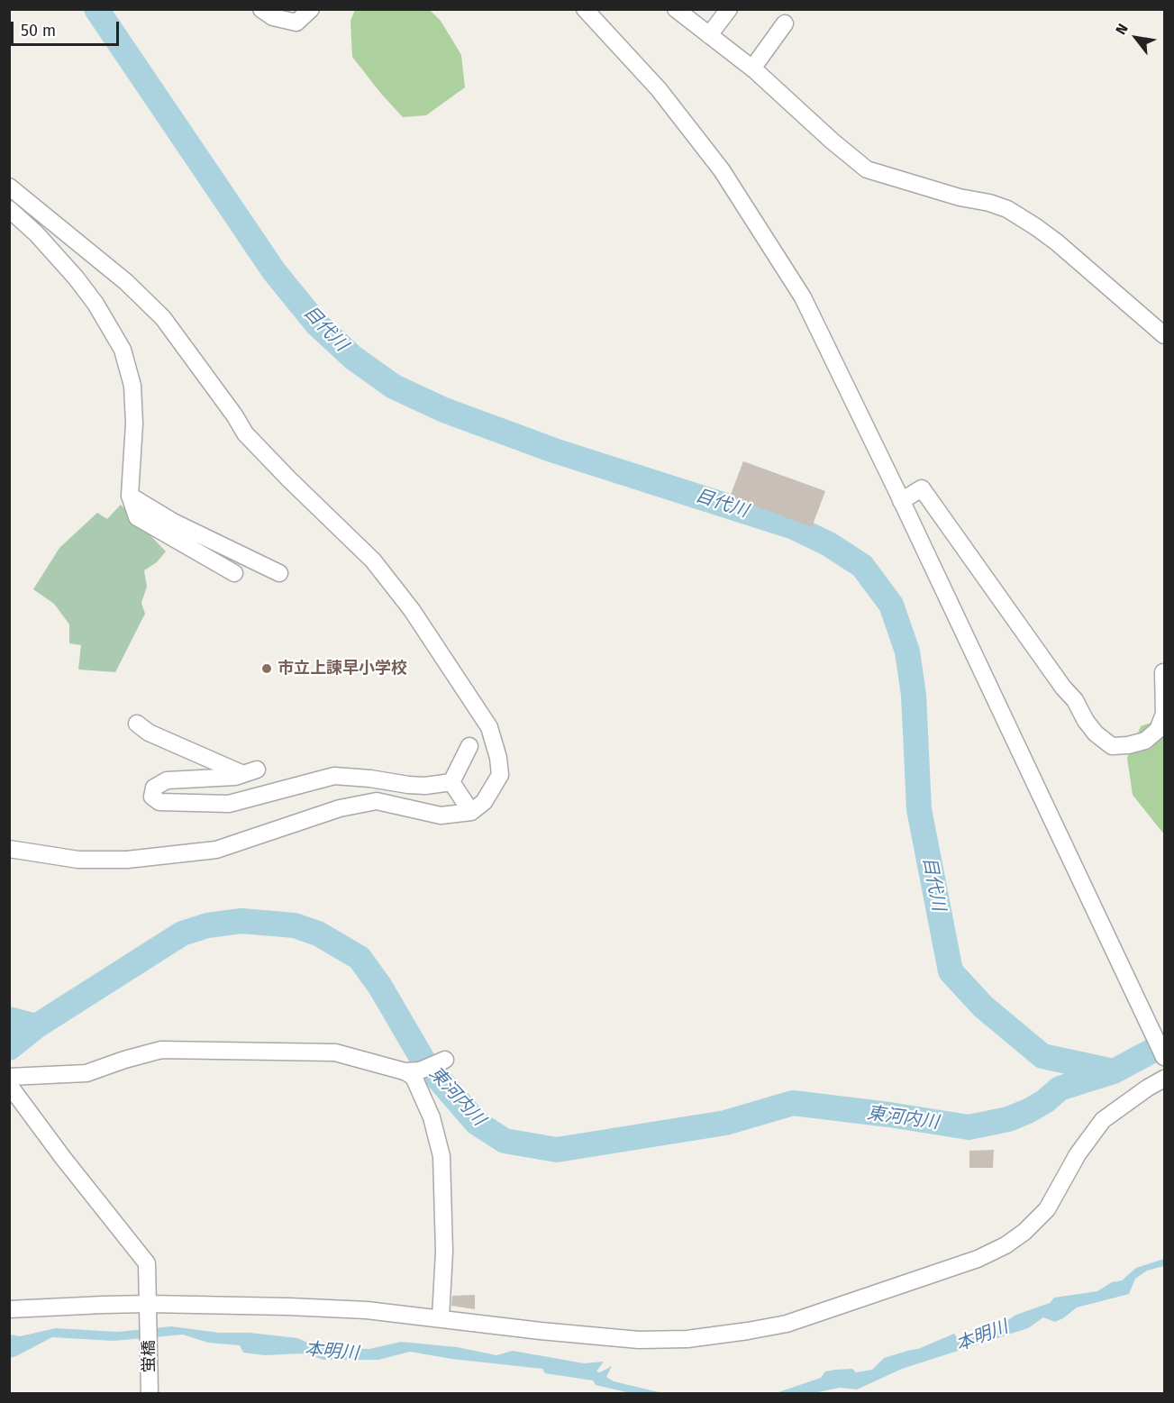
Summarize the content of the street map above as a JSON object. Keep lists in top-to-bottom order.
{
  "streets": {
    "street": ["蛍橋"]
  },
  "water": ["目代川", "東河内川", "本明川"],
  "places": ["市立上諫早小学校"],
  "scale_bar": "50 m",
  "north": "top left"
}
